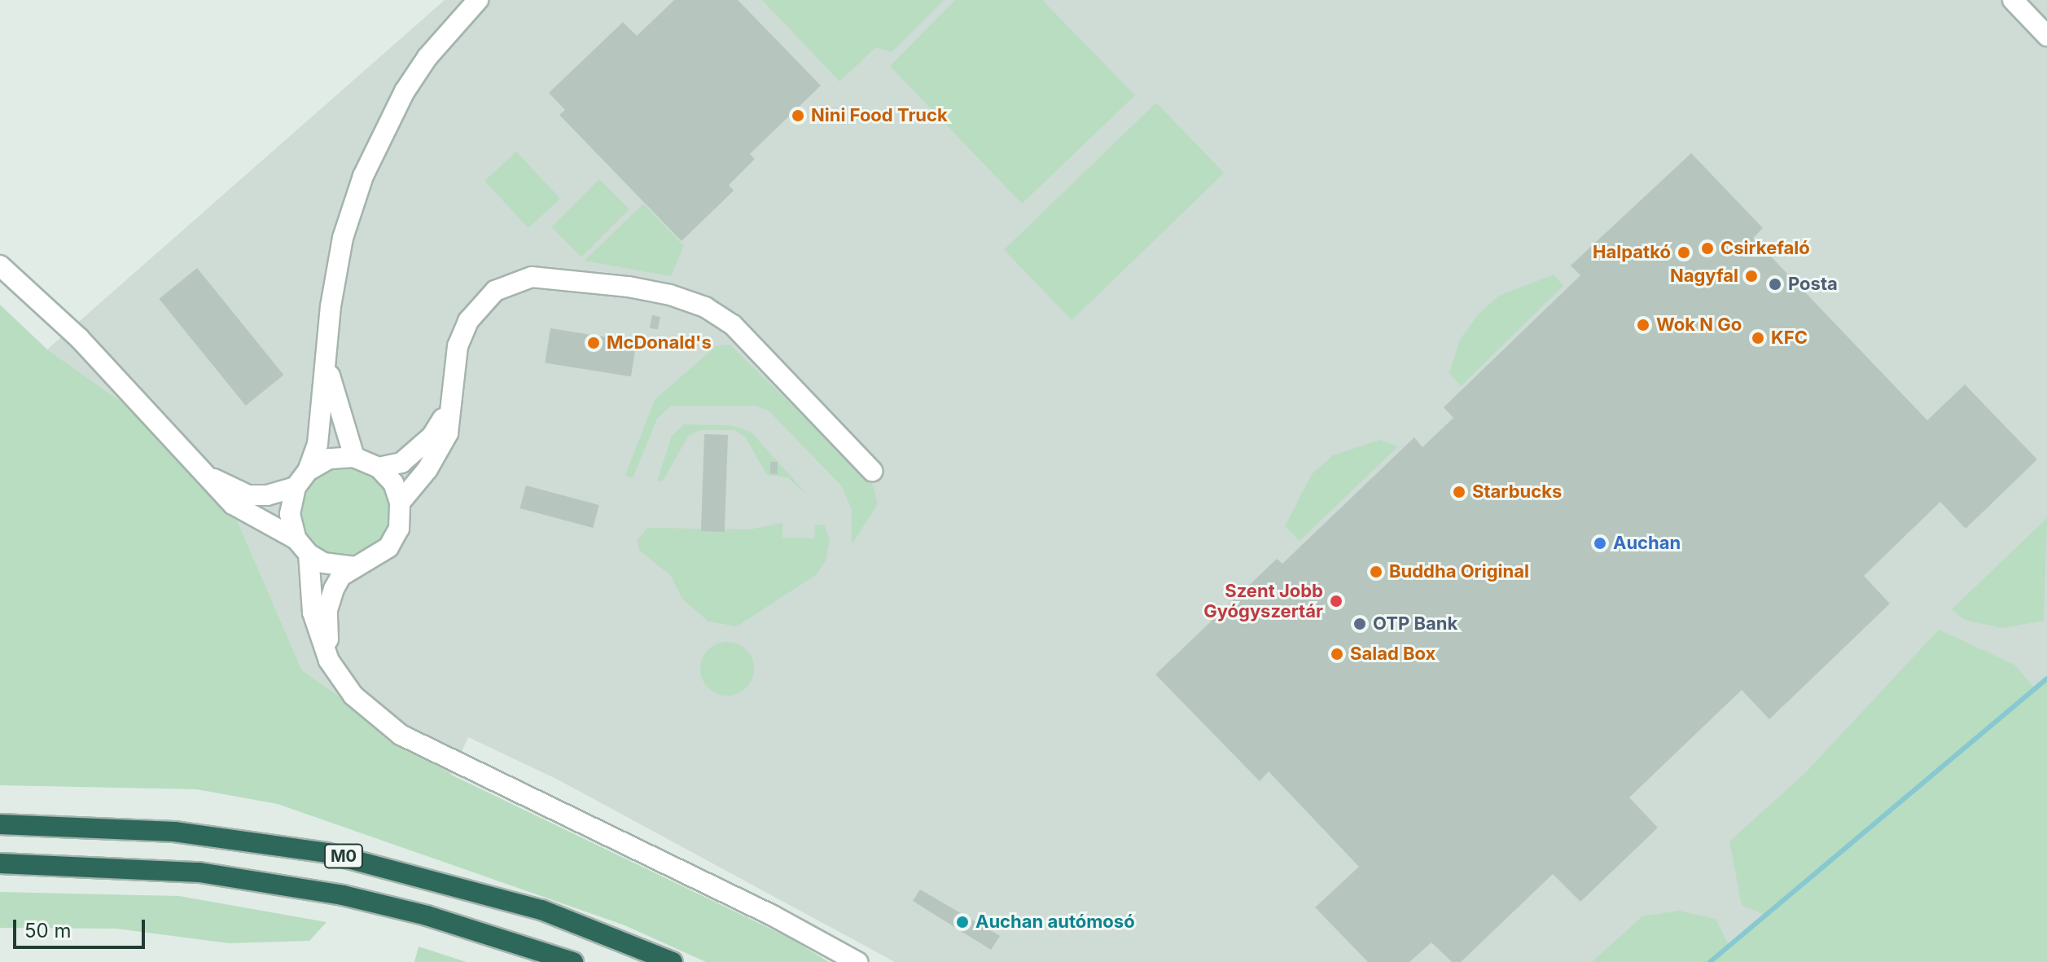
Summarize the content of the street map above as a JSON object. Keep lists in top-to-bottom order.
{
  "streets": {
    "highway": ["M0"]
  },
  "places": [
    "Nini Food Truck",
    "Csirkefaló",
    "Halpatkó",
    "Nagyfal",
    "Posta",
    "Wok N Go",
    "KFC",
    "McDonald's",
    "Starbucks",
    "Auchan",
    "Buddha Original",
    "Szent Jobb Gyógyszertár",
    "OTP Bank",
    "Salad Box",
    "Auchan autómosó"
  ],
  "scale_bar": "50 m"
}
